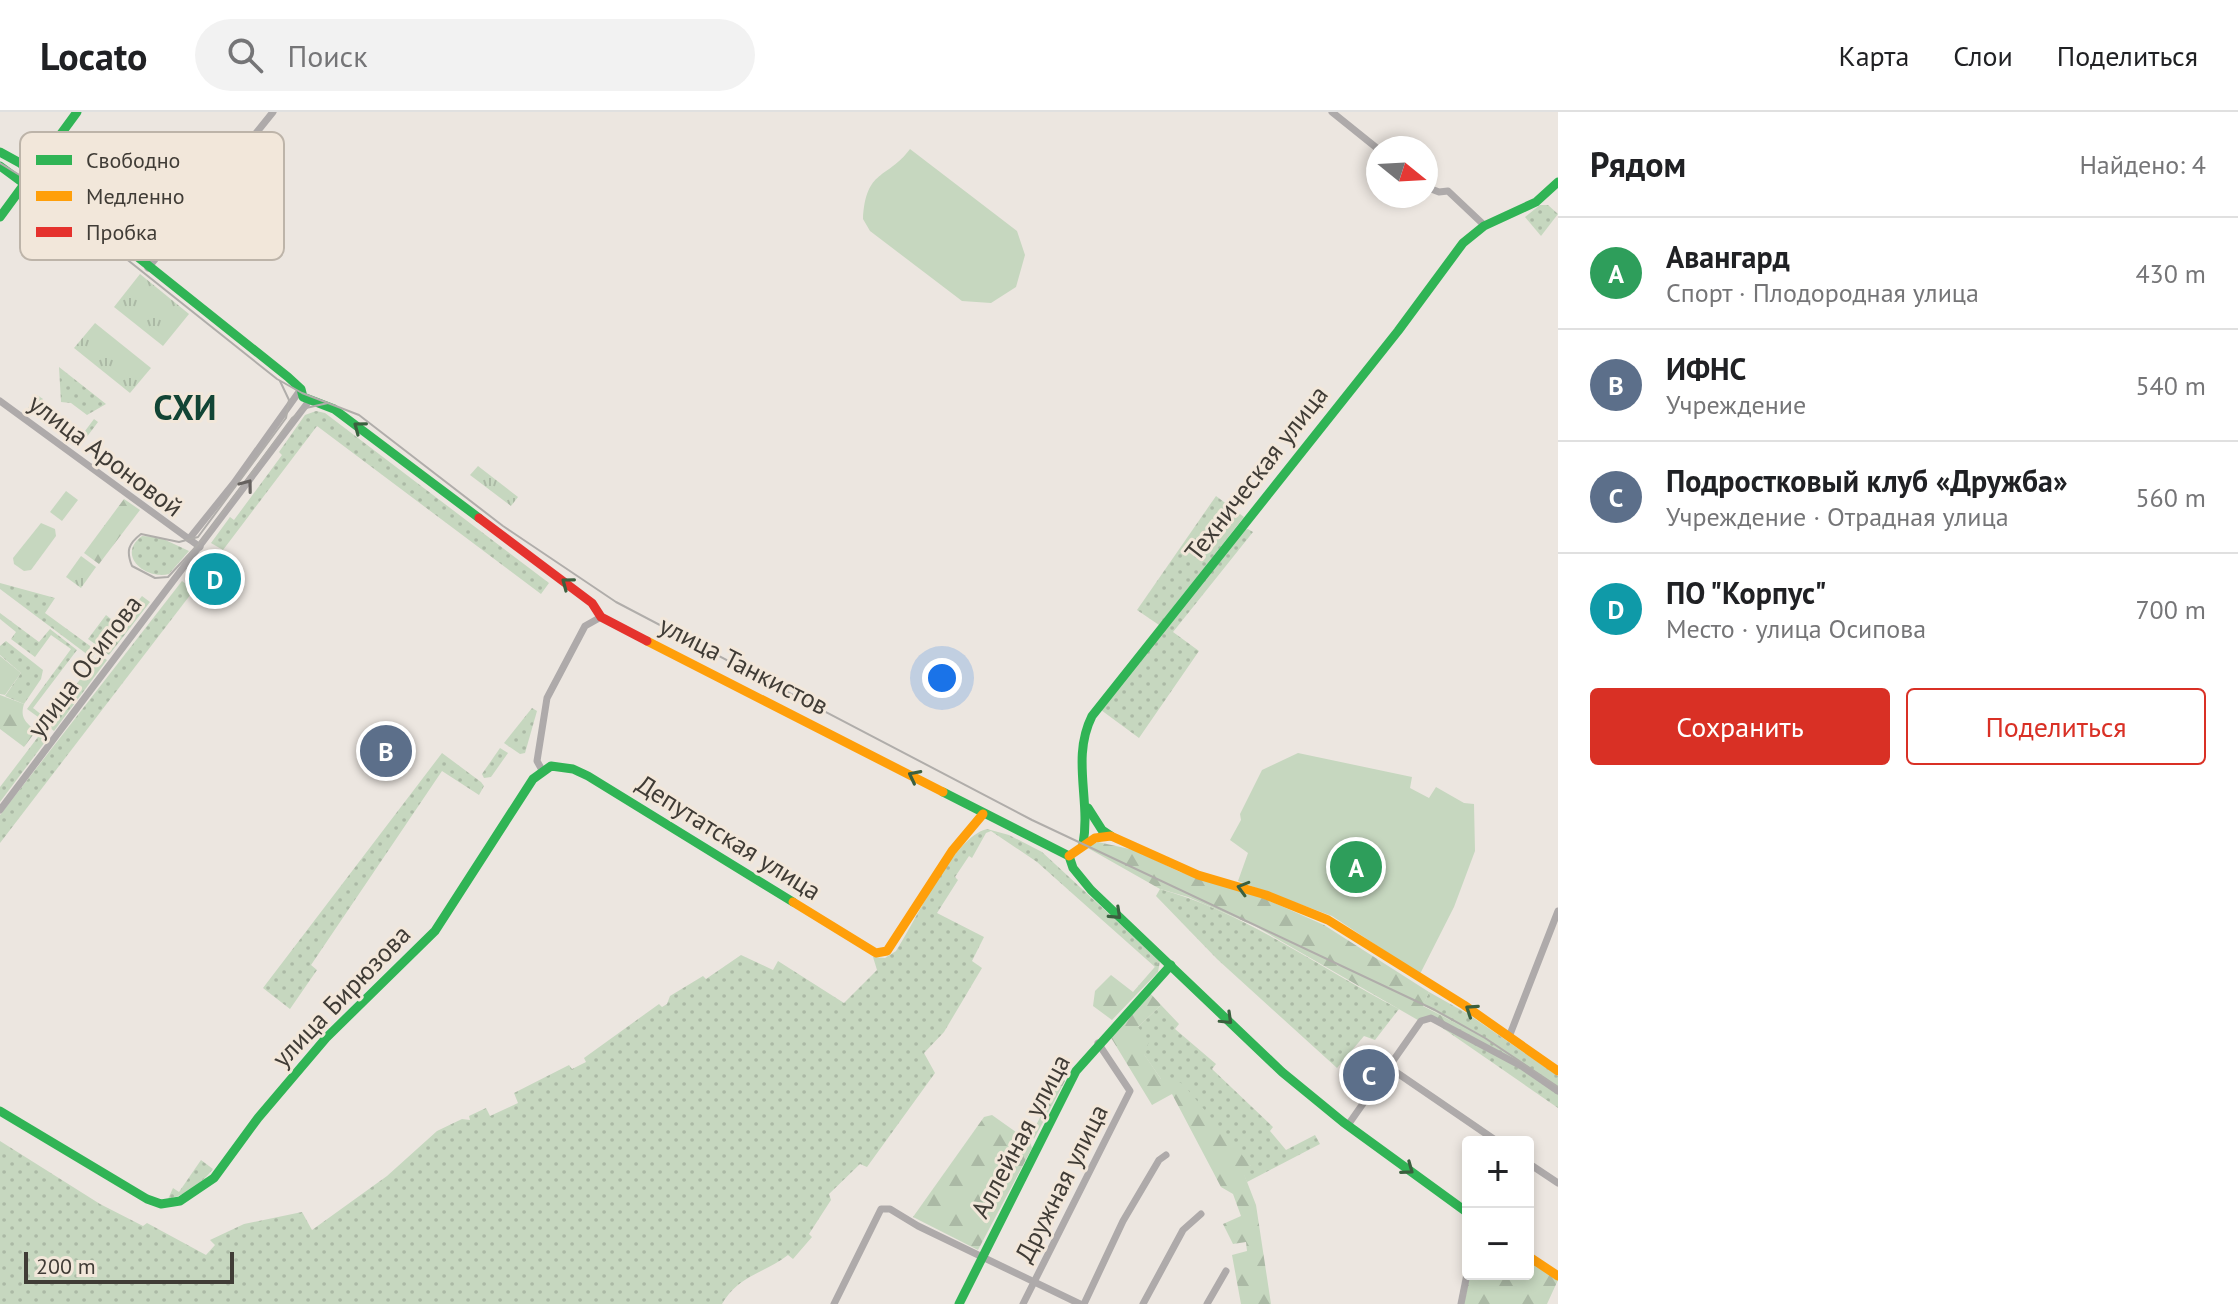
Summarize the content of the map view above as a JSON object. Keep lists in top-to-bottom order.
{
  "streets": {
    "main road": [
      "Техническая улица",
      "улица Танкистов",
      "Депутатская улица",
      "улица Бирюзова",
      "Аллейная улица"
    ],
    "street": ["улица Ароновой", "улица Осипова", "Дружная улица"]
  },
  "crossings": [
    ["улица Танкистов", "улица Осипова"],
    ["улица Танкистов", "Депутатская улица"],
    ["Депутатская улица", "улица Бирюзова"],
    ["Аллейная улица", "Дружная улица"]
  ],
  "one_way": ["улица Танкистов"],
  "districts": ["СХИ"],
  "legend": ["Свободно", "Медленно", "Пробка"],
  "scale_bar": "200 m",
  "north": "right",
  "page": {
    "header": "Locato",
    "search": "Поиск",
    "nav": ["Карта", "Слои", "Поделиться"],
    "heading": ["Рядом", "Найдено: 4"],
    "list": [
      {
        "mark": "A",
        "name": "Авангард",
        "note": "Спорт · Плодородная улица",
        "value": "430 m"
      },
      {
        "mark": "B",
        "name": "ИФНС",
        "note": "Учреждение",
        "value": "540 m"
      },
      {
        "mark": "C",
        "name": "Подростковый клуб «Дружба»",
        "note": "Учреждение · Отрадная улица",
        "value": "560 m"
      },
      {
        "mark": "D",
        "name": "ПО \"Корпус\"",
        "note": "Место · улица Осипова",
        "value": "700 m"
      }
    ],
    "pins": [
      "D",
      "B",
      "A",
      "C"
    ],
    "buttons": ["Сохранить", "Поделиться"],
    "map_buttons": ["+", "−"],
    "scale": "200 m"
  }
}
